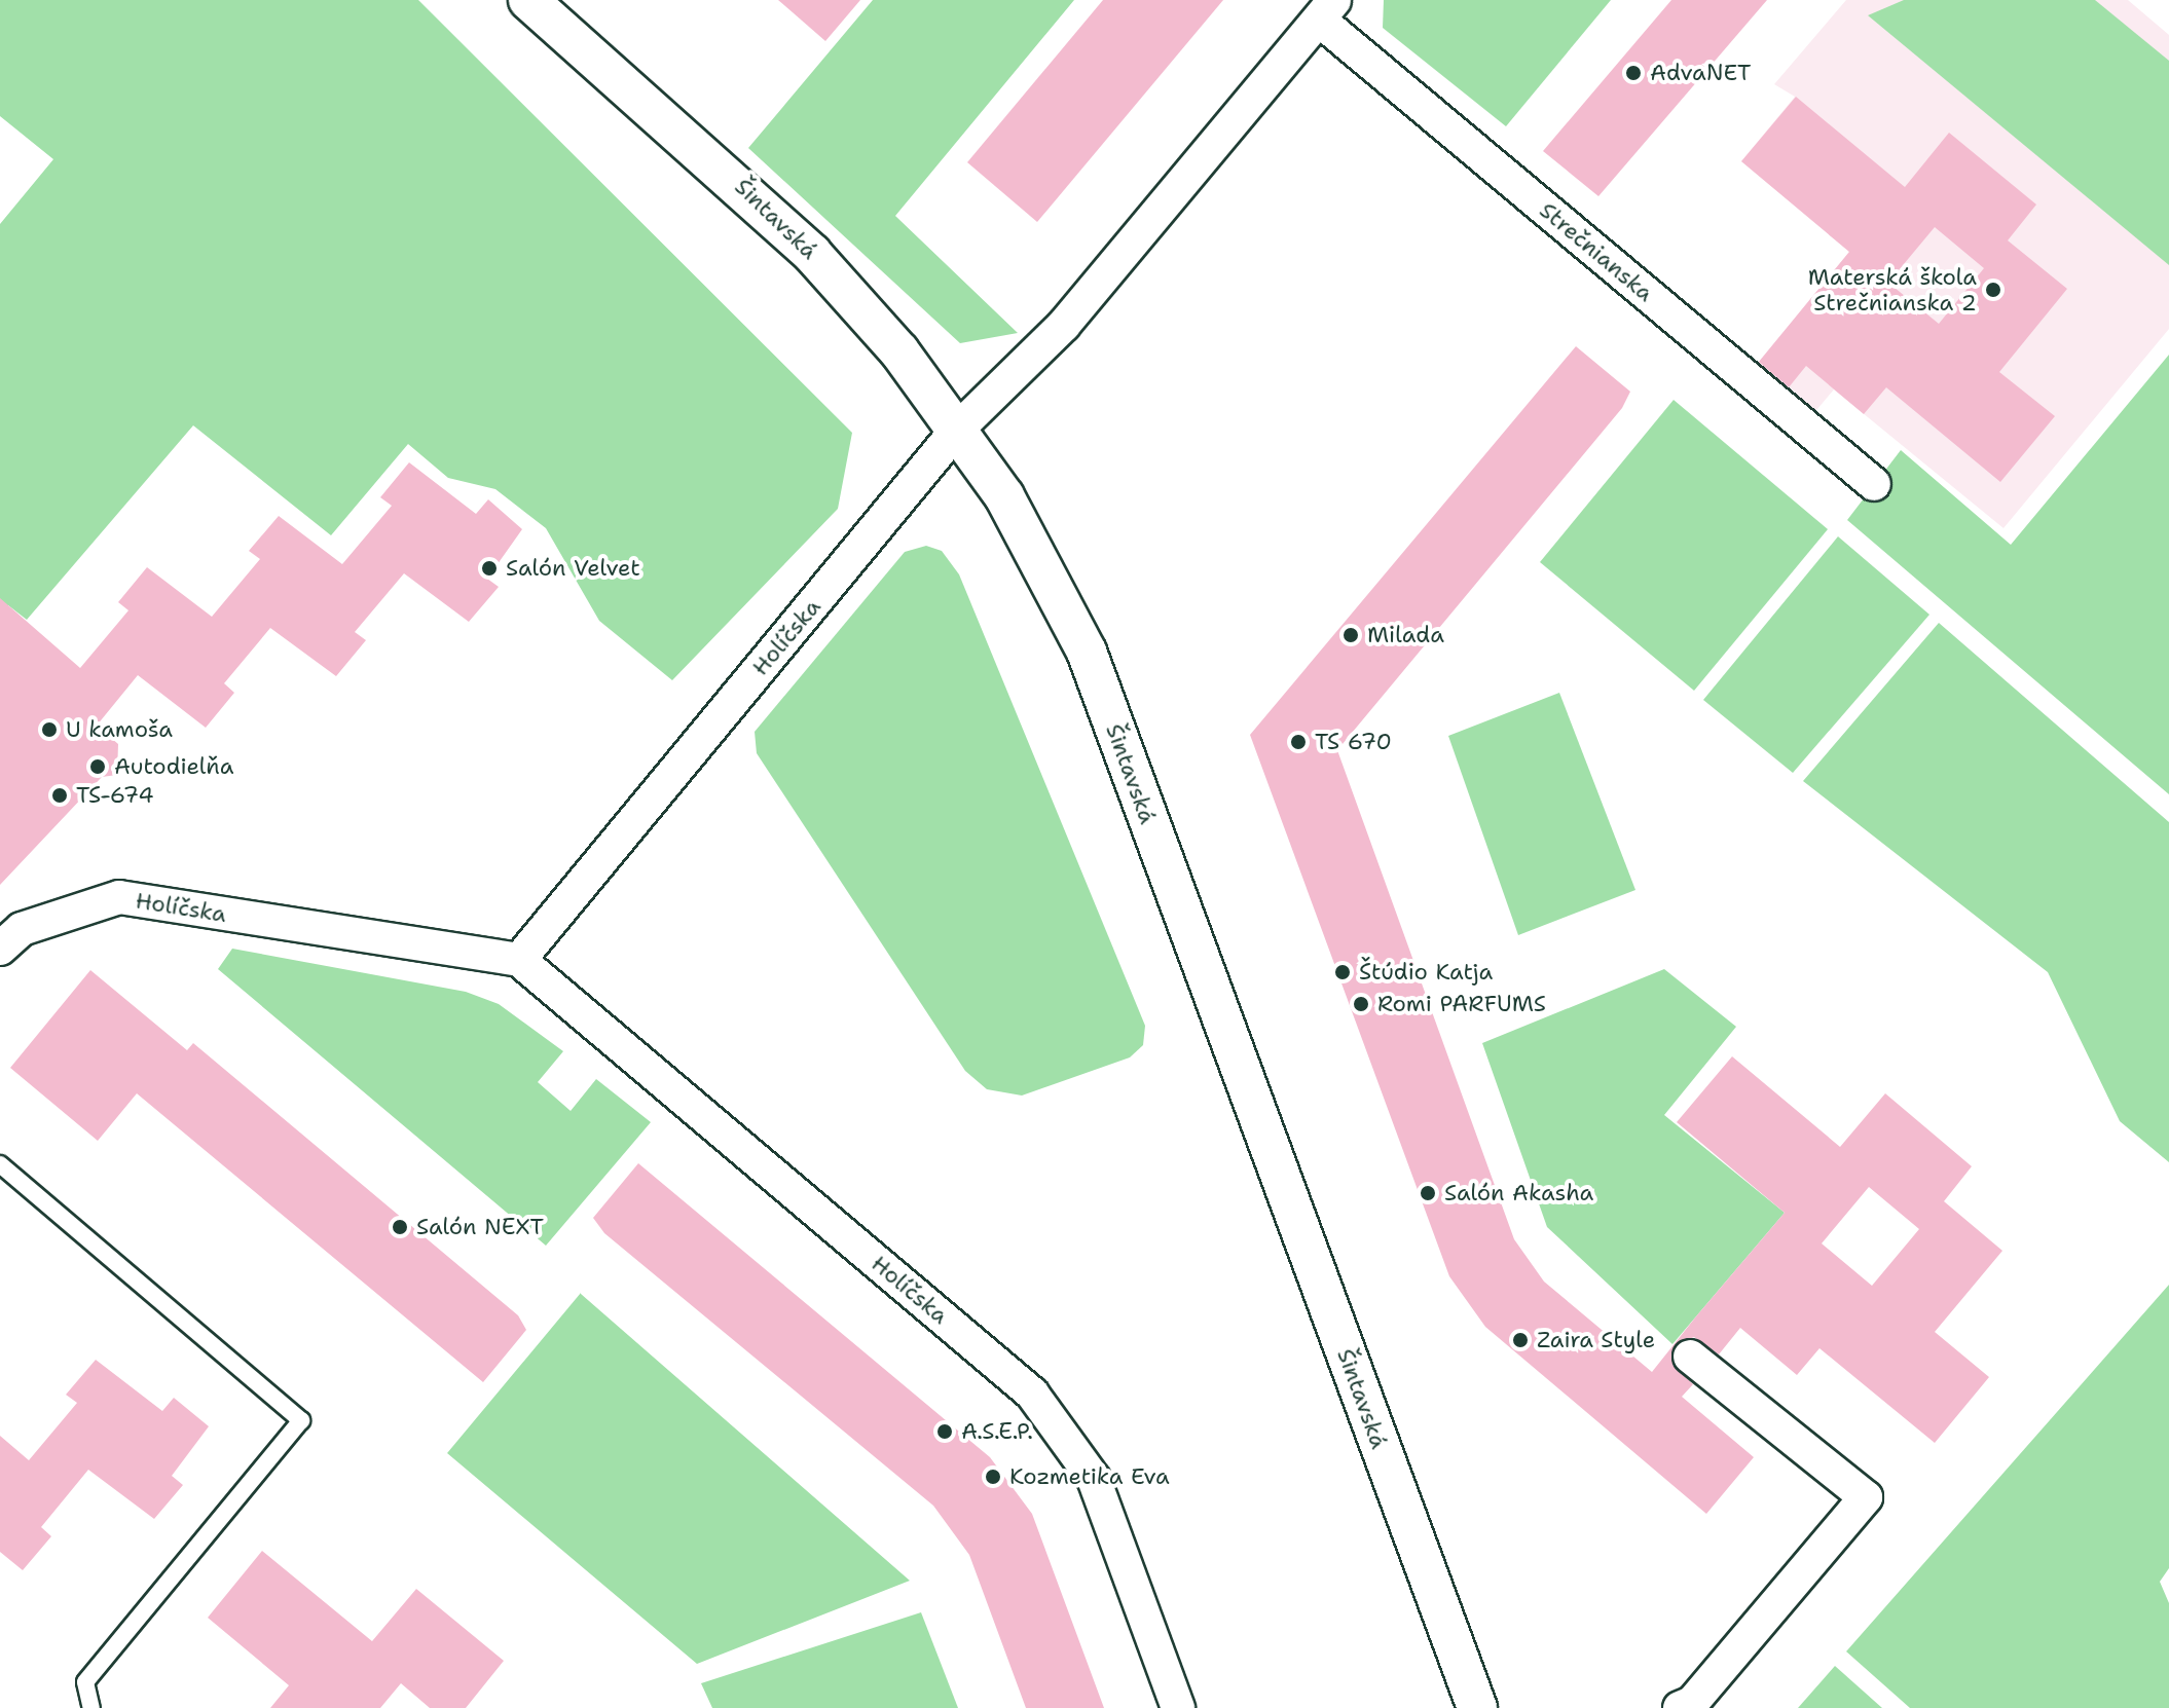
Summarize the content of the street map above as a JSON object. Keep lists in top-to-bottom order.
{
  "streets": {
    "street": ["Šintavská", "Strečnianska", "Holíčska"]
  },
  "crossings": [
    ["Šintavská", "Strečnianska"],
    ["Šintavská", "Holíčska"],
    ["Strečnianska", "Holíčska"]
  ],
  "places": [
    "AdvaNET",
    "Materská škola Strečnianska 2",
    "Salón Velvet",
    "Milada",
    "U kamoša",
    "TS 670",
    "Autodielňa",
    "TS-674",
    "Štúdio Katja",
    "Romi PARFUMS",
    "Salón Akasha",
    "Salón NEXT",
    "Zaira Style",
    "A.S.E.P.",
    "Kozmetika Eva"
  ]
}
